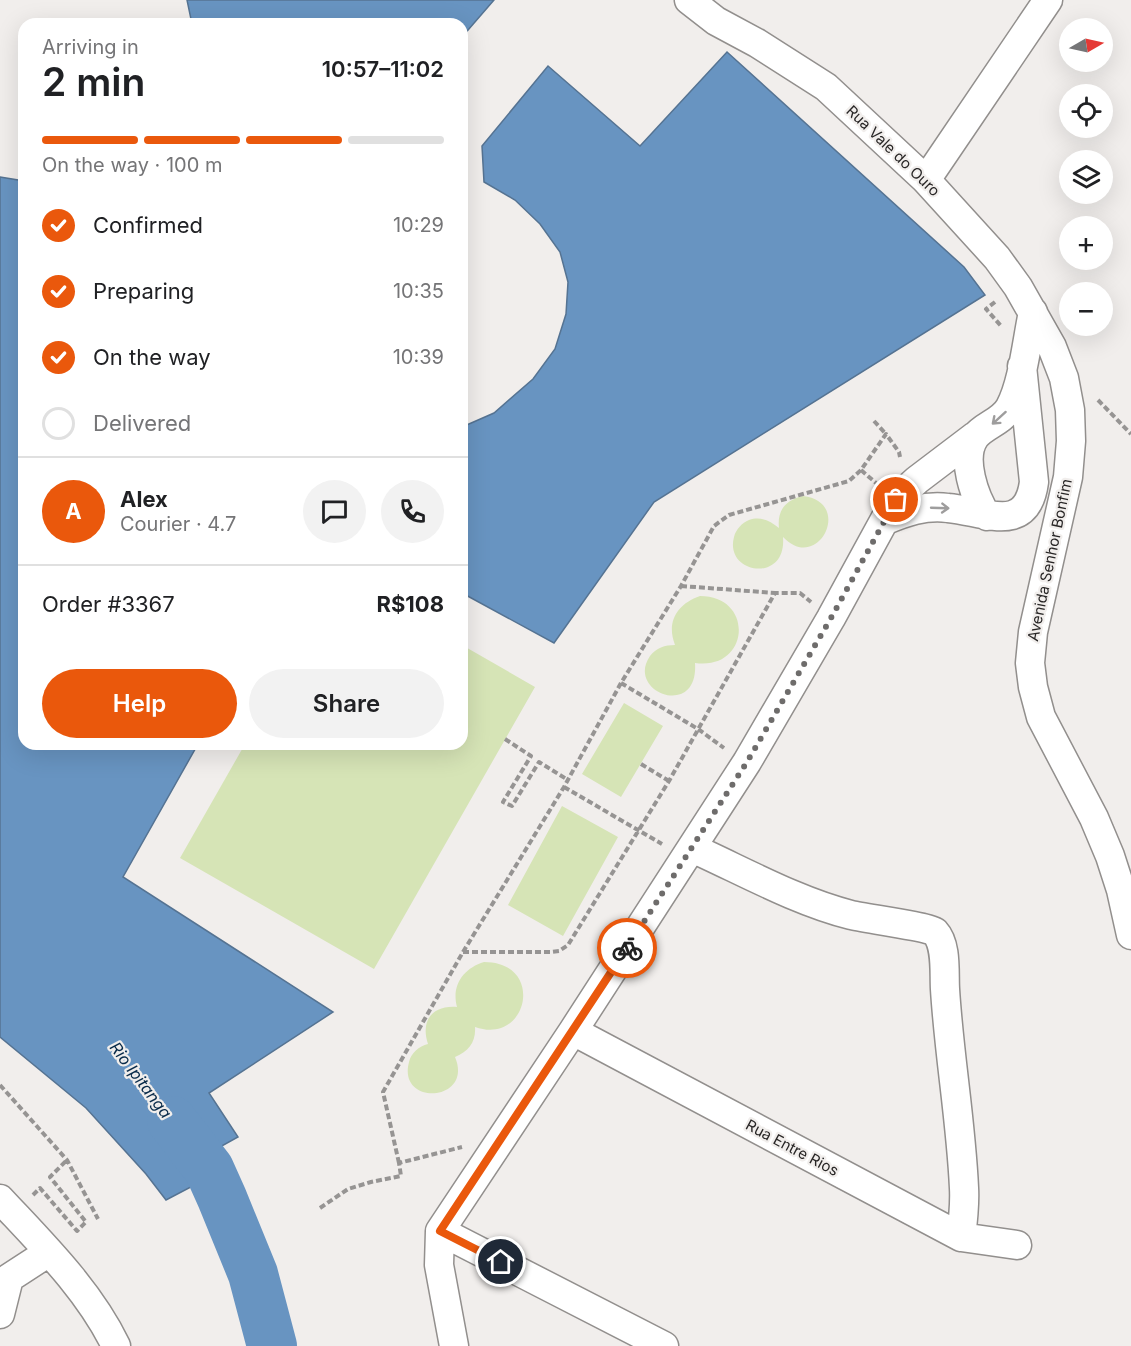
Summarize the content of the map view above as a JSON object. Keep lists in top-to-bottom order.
{
  "streets": {
    "street": ["Rua Vale do Ouro", "Avenida Senhor Bonfim", "Rua Entre Rios"]
  },
  "crossings": [
    ["Rua Vale do Ouro", "Avenida Senhor Bonfim"]
  ],
  "water": ["Rio Ipitanga"],
  "north": "right",
  "page": {
    "map_buttons": ["+", "−"],
    "heading": ["2 min", "Arriving in", "10:57–11:02"],
    "panel": [
      "Alex",
      "Courier · 4.7",
      "Order #3367",
      "R$108"
    ],
    "bar": "On the way · 100 m",
    "list": [
      ["Confirmed", "10:29"],
      ["Preparing", "10:35"],
      ["On the way", "10:39"],
      "Delivered"
    ],
    "round": "A",
    "buttons": ["Help", "Share"]
  }
}
